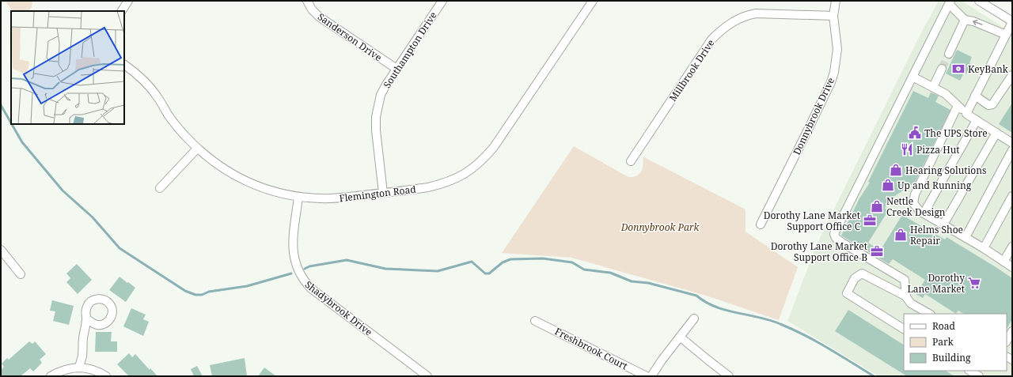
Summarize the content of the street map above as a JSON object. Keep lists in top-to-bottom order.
{
  "streets": {
    "street": [
      "Sanderson Drive",
      "Southampton Drive",
      "Millbrook Drive",
      "Donnybrook Drive",
      "Flemington Road",
      "Shadybrook Drive",
      "Freshbrook Court"
    ]
  },
  "crossings": [
    ["Sanderson Drive", "Southampton Drive"],
    ["Southampton Drive", "Flemington Road"],
    ["Millbrook Drive", "Donnybrook Drive"],
    ["Flemington Road", "Shadybrook Drive"]
  ],
  "parks": ["Donnybrook Park"],
  "places": {
    "bank": ["KeyBank"],
    "public building": ["The UPS Store"],
    "restaurant": ["Pizza Hut"],
    "shop": [
      "Hearing Solutions",
      "Up and Running",
      "Nettle Creek Design",
      "Helms Shoe Repair"
    ],
    "office": ["Dorothy Lane Market Support Office C", "Dorothy Lane Market Support Office B"],
    "supermarket": ["Dorothy Lane Market"]
  },
  "legend": ["Road", "Park", "Building"]
}
